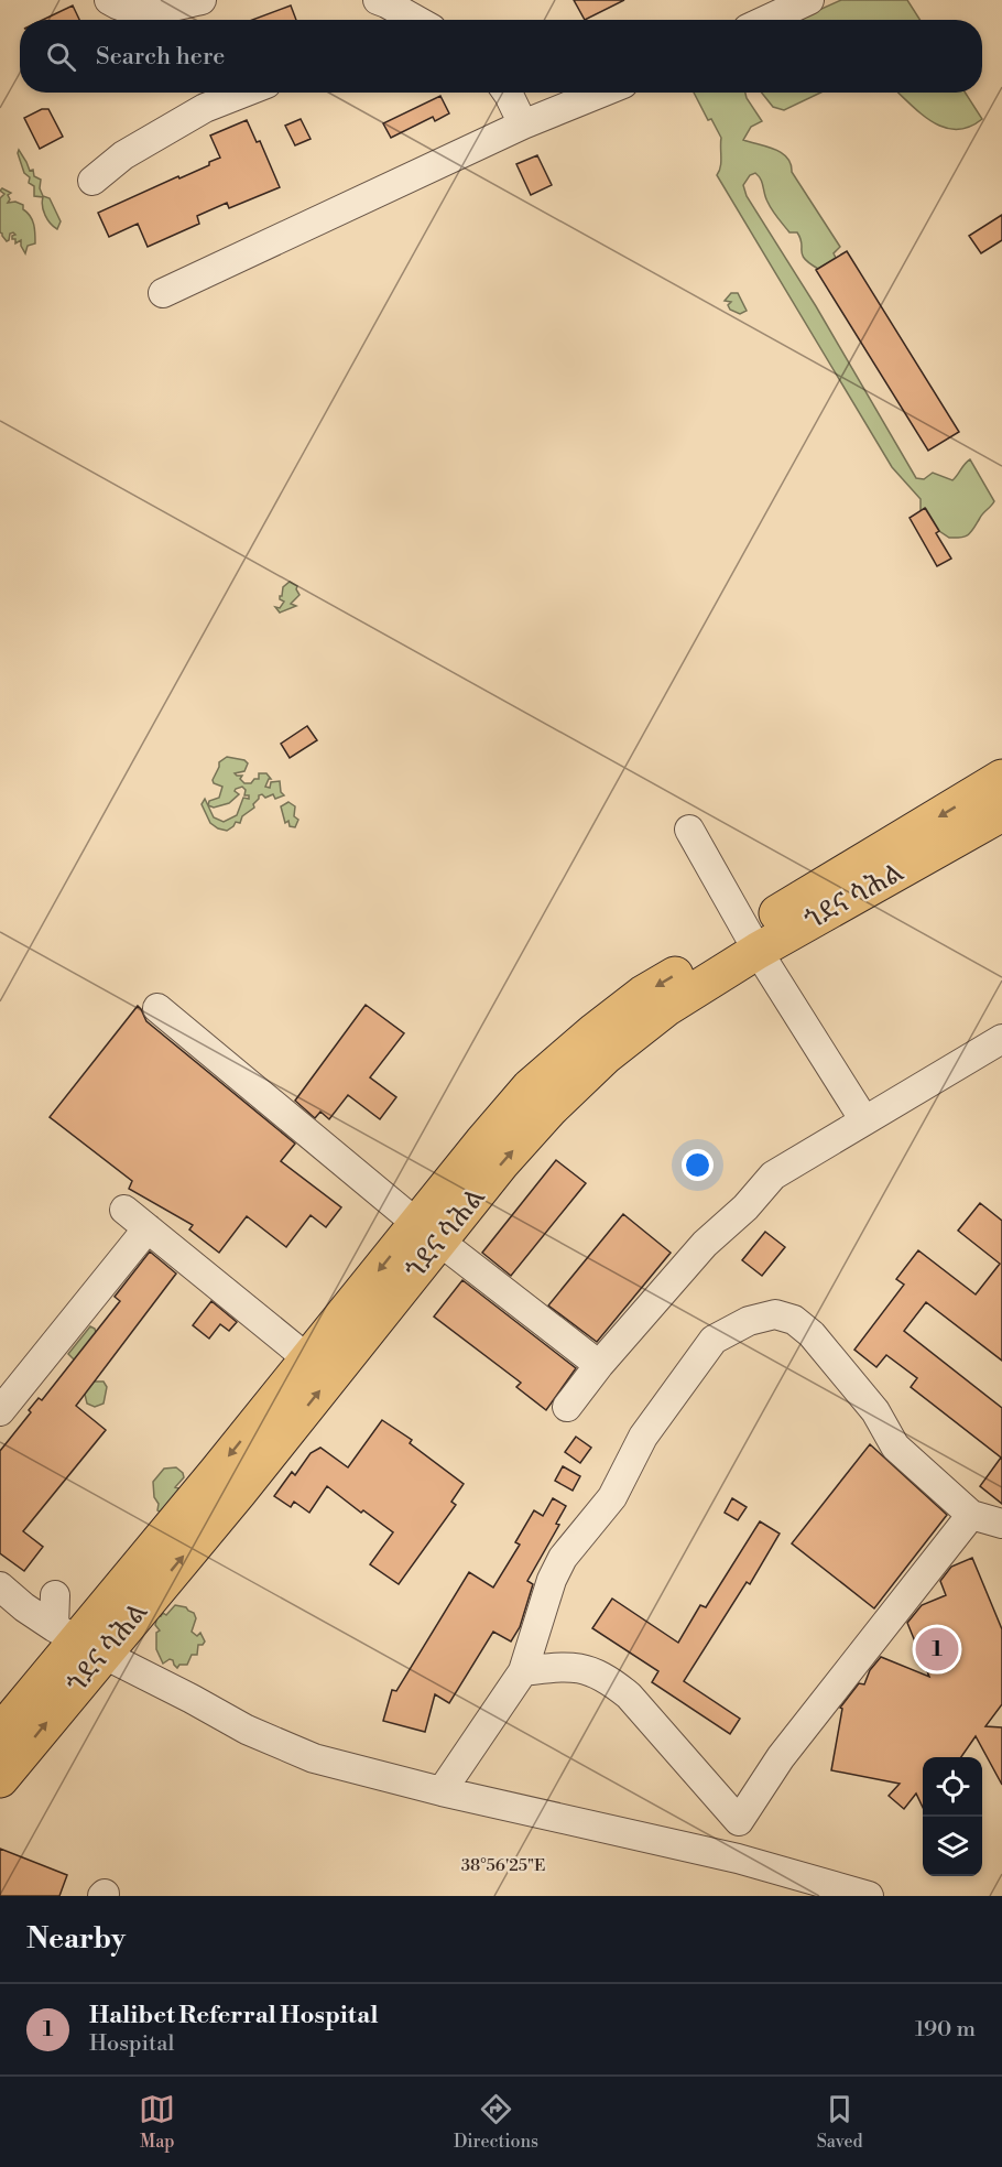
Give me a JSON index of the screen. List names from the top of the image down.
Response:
{
  "streets": {
    "highway": ["ጎደና ሳሕል"]
  },
  "page": {
    "search": "Search here",
    "pins": "1",
    "heading": "Nearby",
    "list": [
      {
        "mark": "1",
        "name": "Halibet Referral Hospital",
        "note": "Hospital",
        "value": "190 m"
      }
    ],
    "nav": ["Map", "Directions", "Saved"]
  },
  "coordinates": ["38°56'25\"E"]
}
